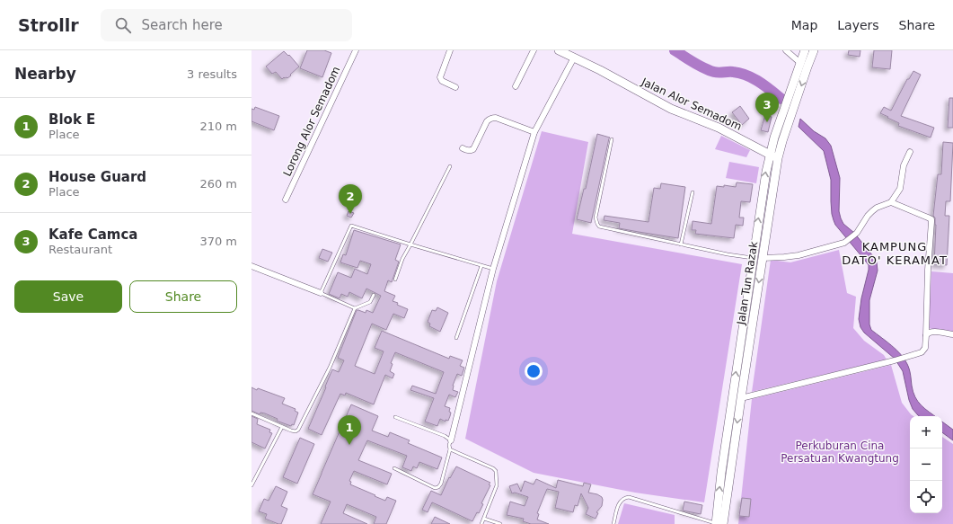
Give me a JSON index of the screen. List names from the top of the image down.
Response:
{
  "streets": {
    "main road": ["Jalan Alor Semadom", "Jalan Tun Razak"],
    "street": ["Lorong Alor Semadom"]
  },
  "crossings": [
    ["Jalan Alor Semadom", "Jalan Tun Razak"]
  ],
  "districts": ["KAMPUNG DATO' KERAMAT"],
  "parks": ["Perkuburan Cina Persatuan Kwangtung"],
  "page": {
    "header": "Strollr",
    "search": "Search here",
    "nav": ["Map", "Layers", "Share"],
    "heading": ["Nearby", "3 results"],
    "pins": ["3", "2", "1"],
    "list": [
      {
        "mark": "1",
        "name": "Blok E",
        "note": "Place",
        "value": "210 m"
      },
      {
        "mark": "2",
        "name": "House Guard",
        "note": "Place",
        "value": "260 m"
      },
      {
        "mark": "3",
        "name": "Kafe Camca",
        "note": "Restaurant",
        "value": "370 m"
      }
    ],
    "buttons": ["Save", "Share"],
    "map_buttons": ["+", "−"]
  }
}
